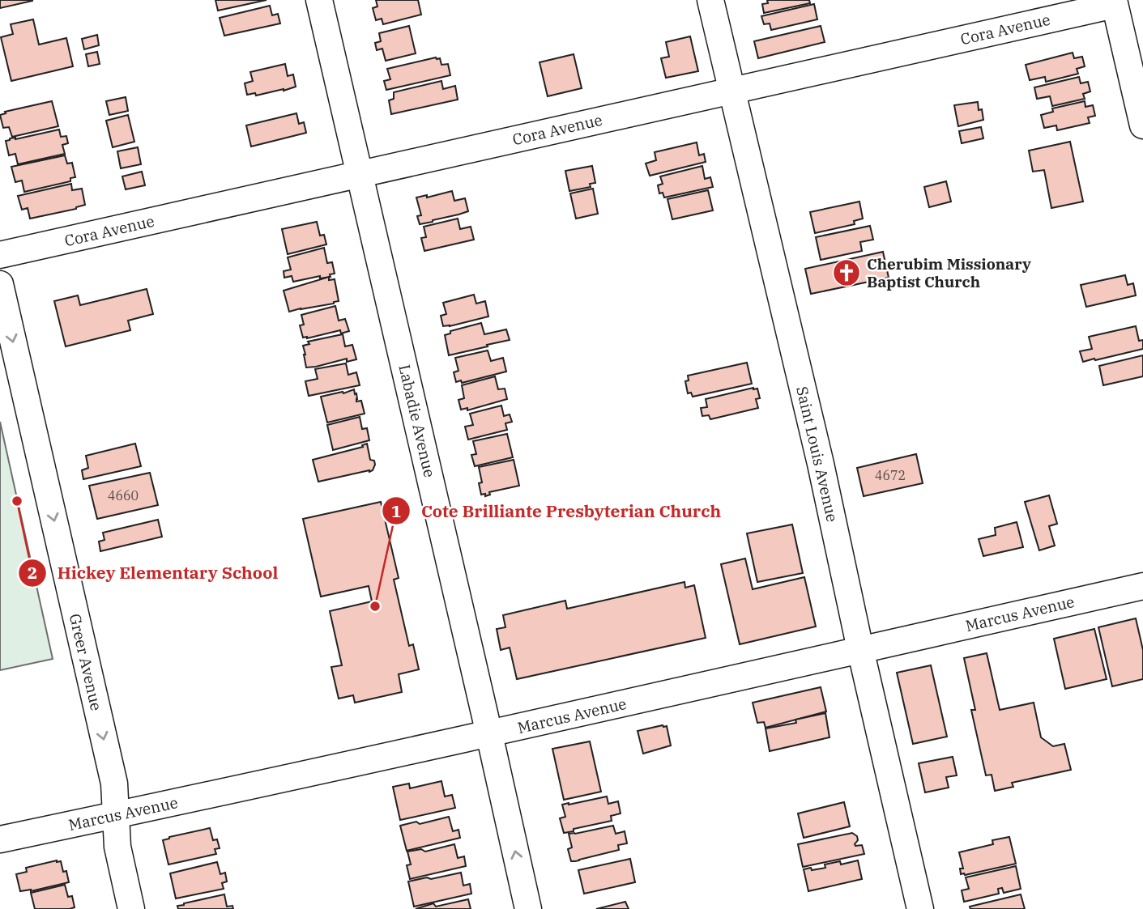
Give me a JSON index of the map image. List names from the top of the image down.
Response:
{
  "streets": {
    "street": [
      "Cora Avenue",
      "Labadie Avenue",
      "Saint Louis Avenue",
      "Marcus Avenue",
      "Greer Avenue"
    ]
  },
  "crossings": [
    ["Cora Avenue", "Labadie Avenue"],
    ["Cora Avenue", "Saint Louis Avenue"],
    ["Labadie Avenue", "Marcus Avenue"],
    ["Saint Louis Avenue", "Marcus Avenue"],
    ["Marcus Avenue", "Greer Avenue"]
  ],
  "one_way": ["Greer Avenue"],
  "places": {
    "church": ["Cherubim Missionary Baptist Church"],
    "other": ["Hickey Elementary School", "Cote Brilliante Presbyterian Church"]
  },
  "house_numbers": ["4672", "4660"]
}
